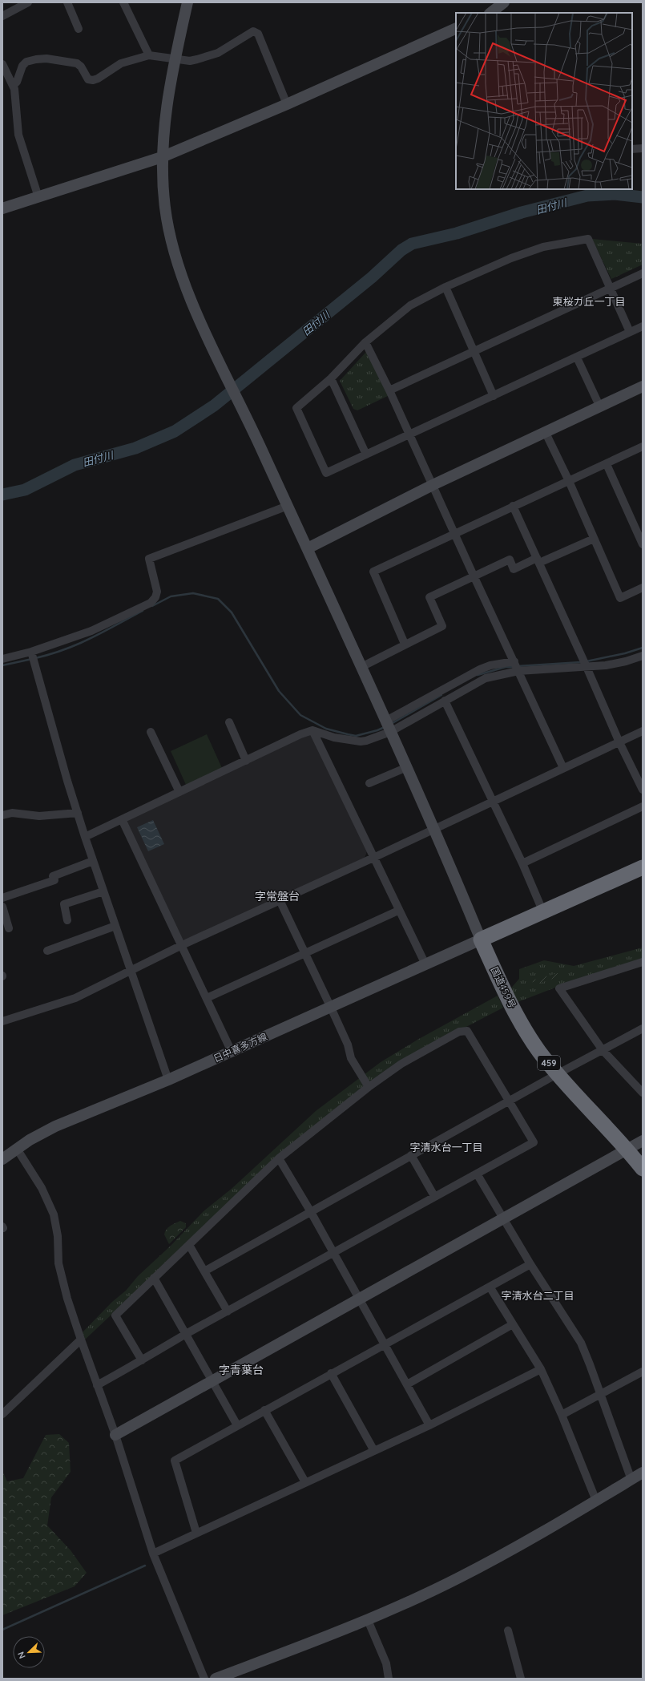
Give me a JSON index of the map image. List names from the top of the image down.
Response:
{
  "streets": {
    "highway": ["国道459号", "459"],
    "street": ["日中喜多方線"]
  },
  "crossings": [
    ["国道459号", "日中喜多方線"]
  ],
  "districts": [
    "東桜ガ丘一丁目",
    "字常盤台",
    "字清水台一丁目",
    "字清水台二丁目",
    "字青葉台"
  ],
  "water": ["田付川"],
  "north": "bottom left"
}
